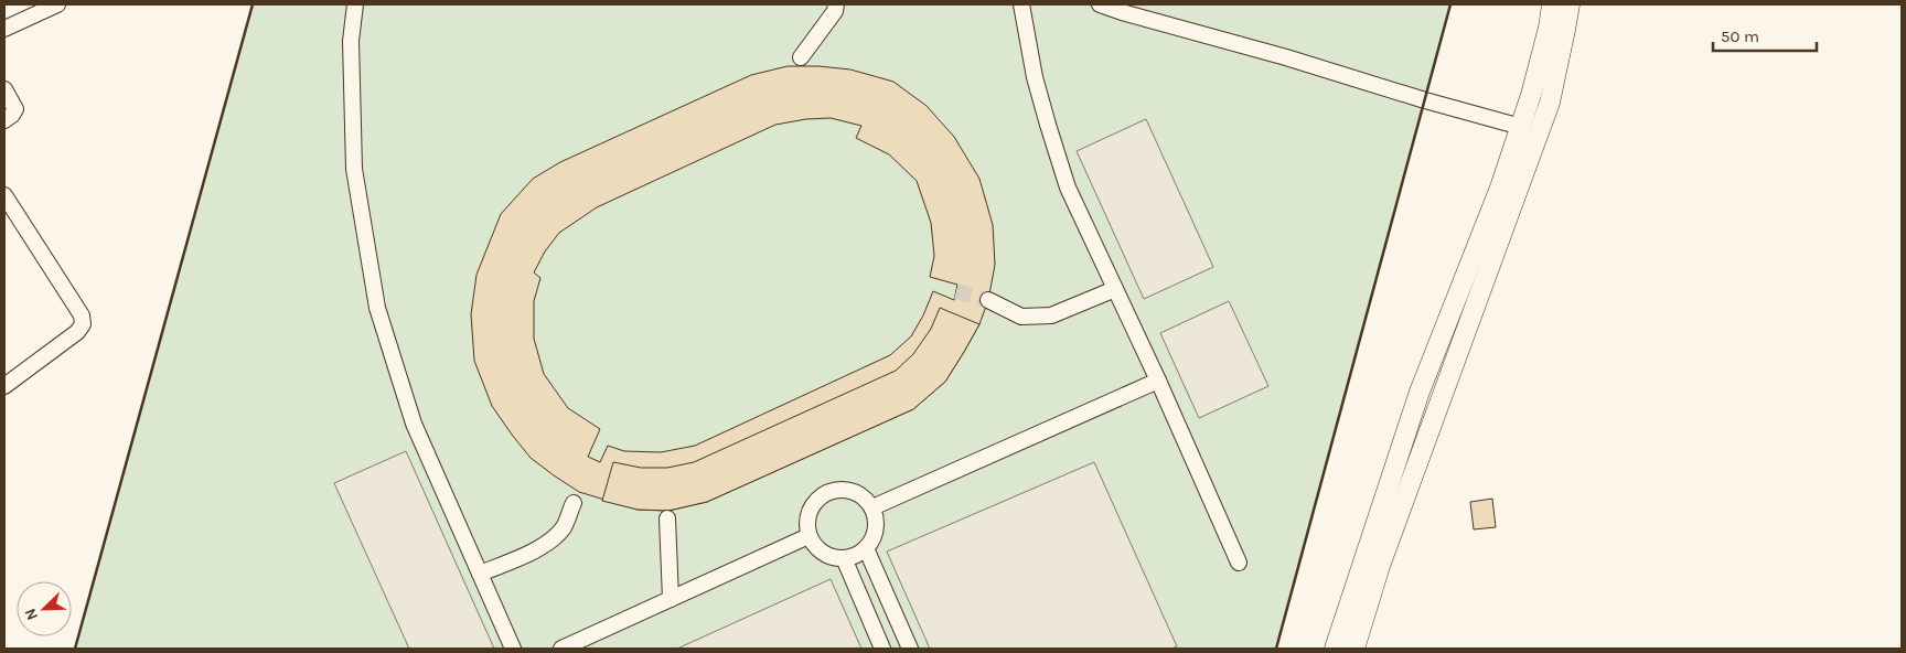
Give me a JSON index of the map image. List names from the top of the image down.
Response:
{
  "scale_bar": "50 m",
  "north": "bottom left"
}
